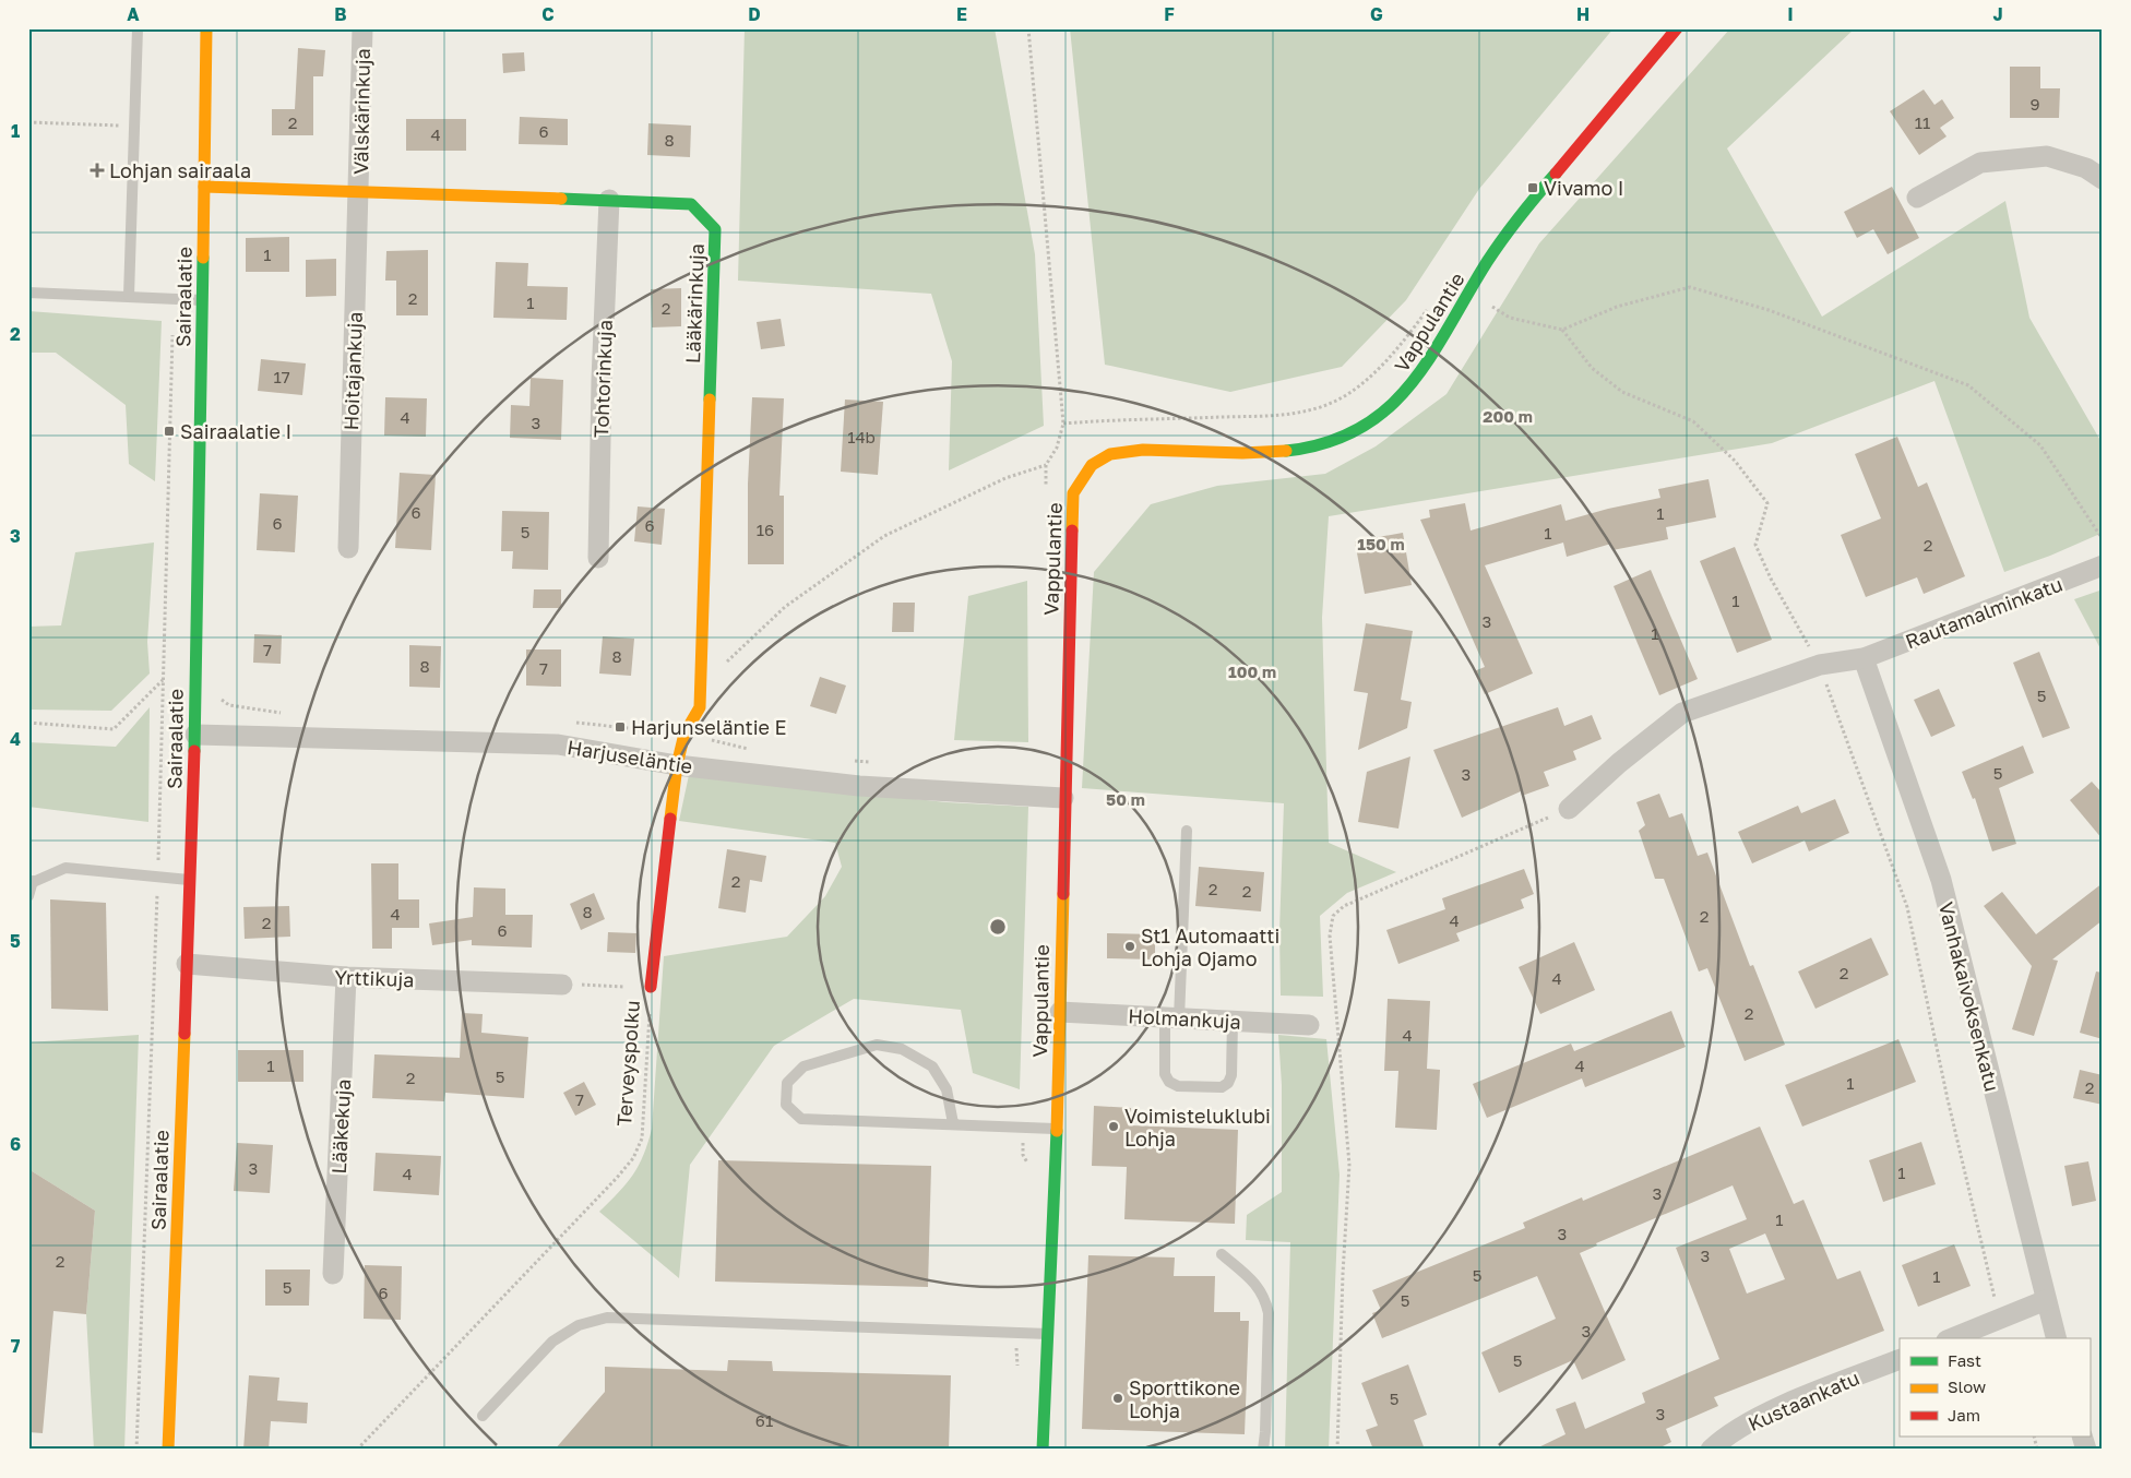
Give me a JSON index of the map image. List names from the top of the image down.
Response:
{
  "streets": {
    "street": [
      "Välskärinkuja",
      "Sairaalatie",
      "Lääkärinkuja",
      "Vappulantie",
      "Hoitajankuja",
      "Tohtorinkuja",
      "Rautamalminkatu",
      "Harjuseläntie",
      "Yrttikuja",
      "Vanhakaivoksenkatu",
      "Holmankuja",
      "Terveyspolku",
      "Lääkekuja",
      "Kustaankatu"
    ]
  },
  "crossings": [
    ["Välskärinkuja", "Lääkärinkuja"],
    ["Välskärinkuja", "Hoitajankuja"],
    ["Sairaalatie", "Lääkärinkuja"],
    ["Sairaalatie", "Harjuseläntie"],
    ["Sairaalatie", "Yrttikuja"],
    ["Lääkärinkuja", "Hoitajankuja"],
    ["Lääkärinkuja", "Tohtorinkuja"],
    ["Lääkärinkuja", "Terveyspolku"],
    ["Vappulantie", "Harjuseläntie"],
    ["Vappulantie", "Holmankuja"],
    ["Rautamalminkatu", "Vanhakaivoksenkatu"],
    ["Harjuseläntie", "Terveyspolku"],
    ["Yrttikuja", "Lääkekuja"]
  ],
  "places": {
    "health": ["Lohjan sairaala"],
    "transit": ["Vivamo I", "Sairaalatie I", "Harjunseläntie E"],
    "other": ["St1 Automaatti Lohja Ojamo", "Voimisteluklubi Lohja", "Sporttikone Lohja"]
  },
  "house_numbers": [
    "9",
    "2",
    "11",
    "6",
    "4",
    "8",
    "1",
    "2",
    "1",
    "2",
    "17",
    "4",
    "3",
    "14b",
    "6",
    "1",
    "6",
    "6",
    "16",
    "5",
    "1",
    "2",
    "1",
    "3",
    "1",
    "7",
    "8",
    "8",
    "7",
    "5",
    "5",
    "3",
    "2",
    "2",
    "2",
    "8",
    "4",
    "2",
    "4",
    "2",
    "6",
    "2",
    "4",
    "2",
    "4",
    "1",
    "4",
    "5",
    "2",
    "1",
    "2",
    "7",
    "3",
    "1",
    "4",
    "3",
    "1",
    "3",
    "3",
    "2",
    "5",
    "1",
    "5",
    "6",
    "5",
    "3",
    "5",
    "5",
    "3",
    "61"
  ],
  "legend": ["Fast", "Slow", "Jam"],
  "grid": {
    "columns": [
      "A",
      "B",
      "C",
      "D",
      "E",
      "F",
      "G",
      "H",
      "I",
      "J"
    ],
    "rows": [
      "1",
      "2",
      "3",
      "4",
      "5",
      "6",
      "7"
    ]
  },
  "rings": [
    "200 m",
    "150 m",
    "100 m",
    "50 m"
  ]
}
